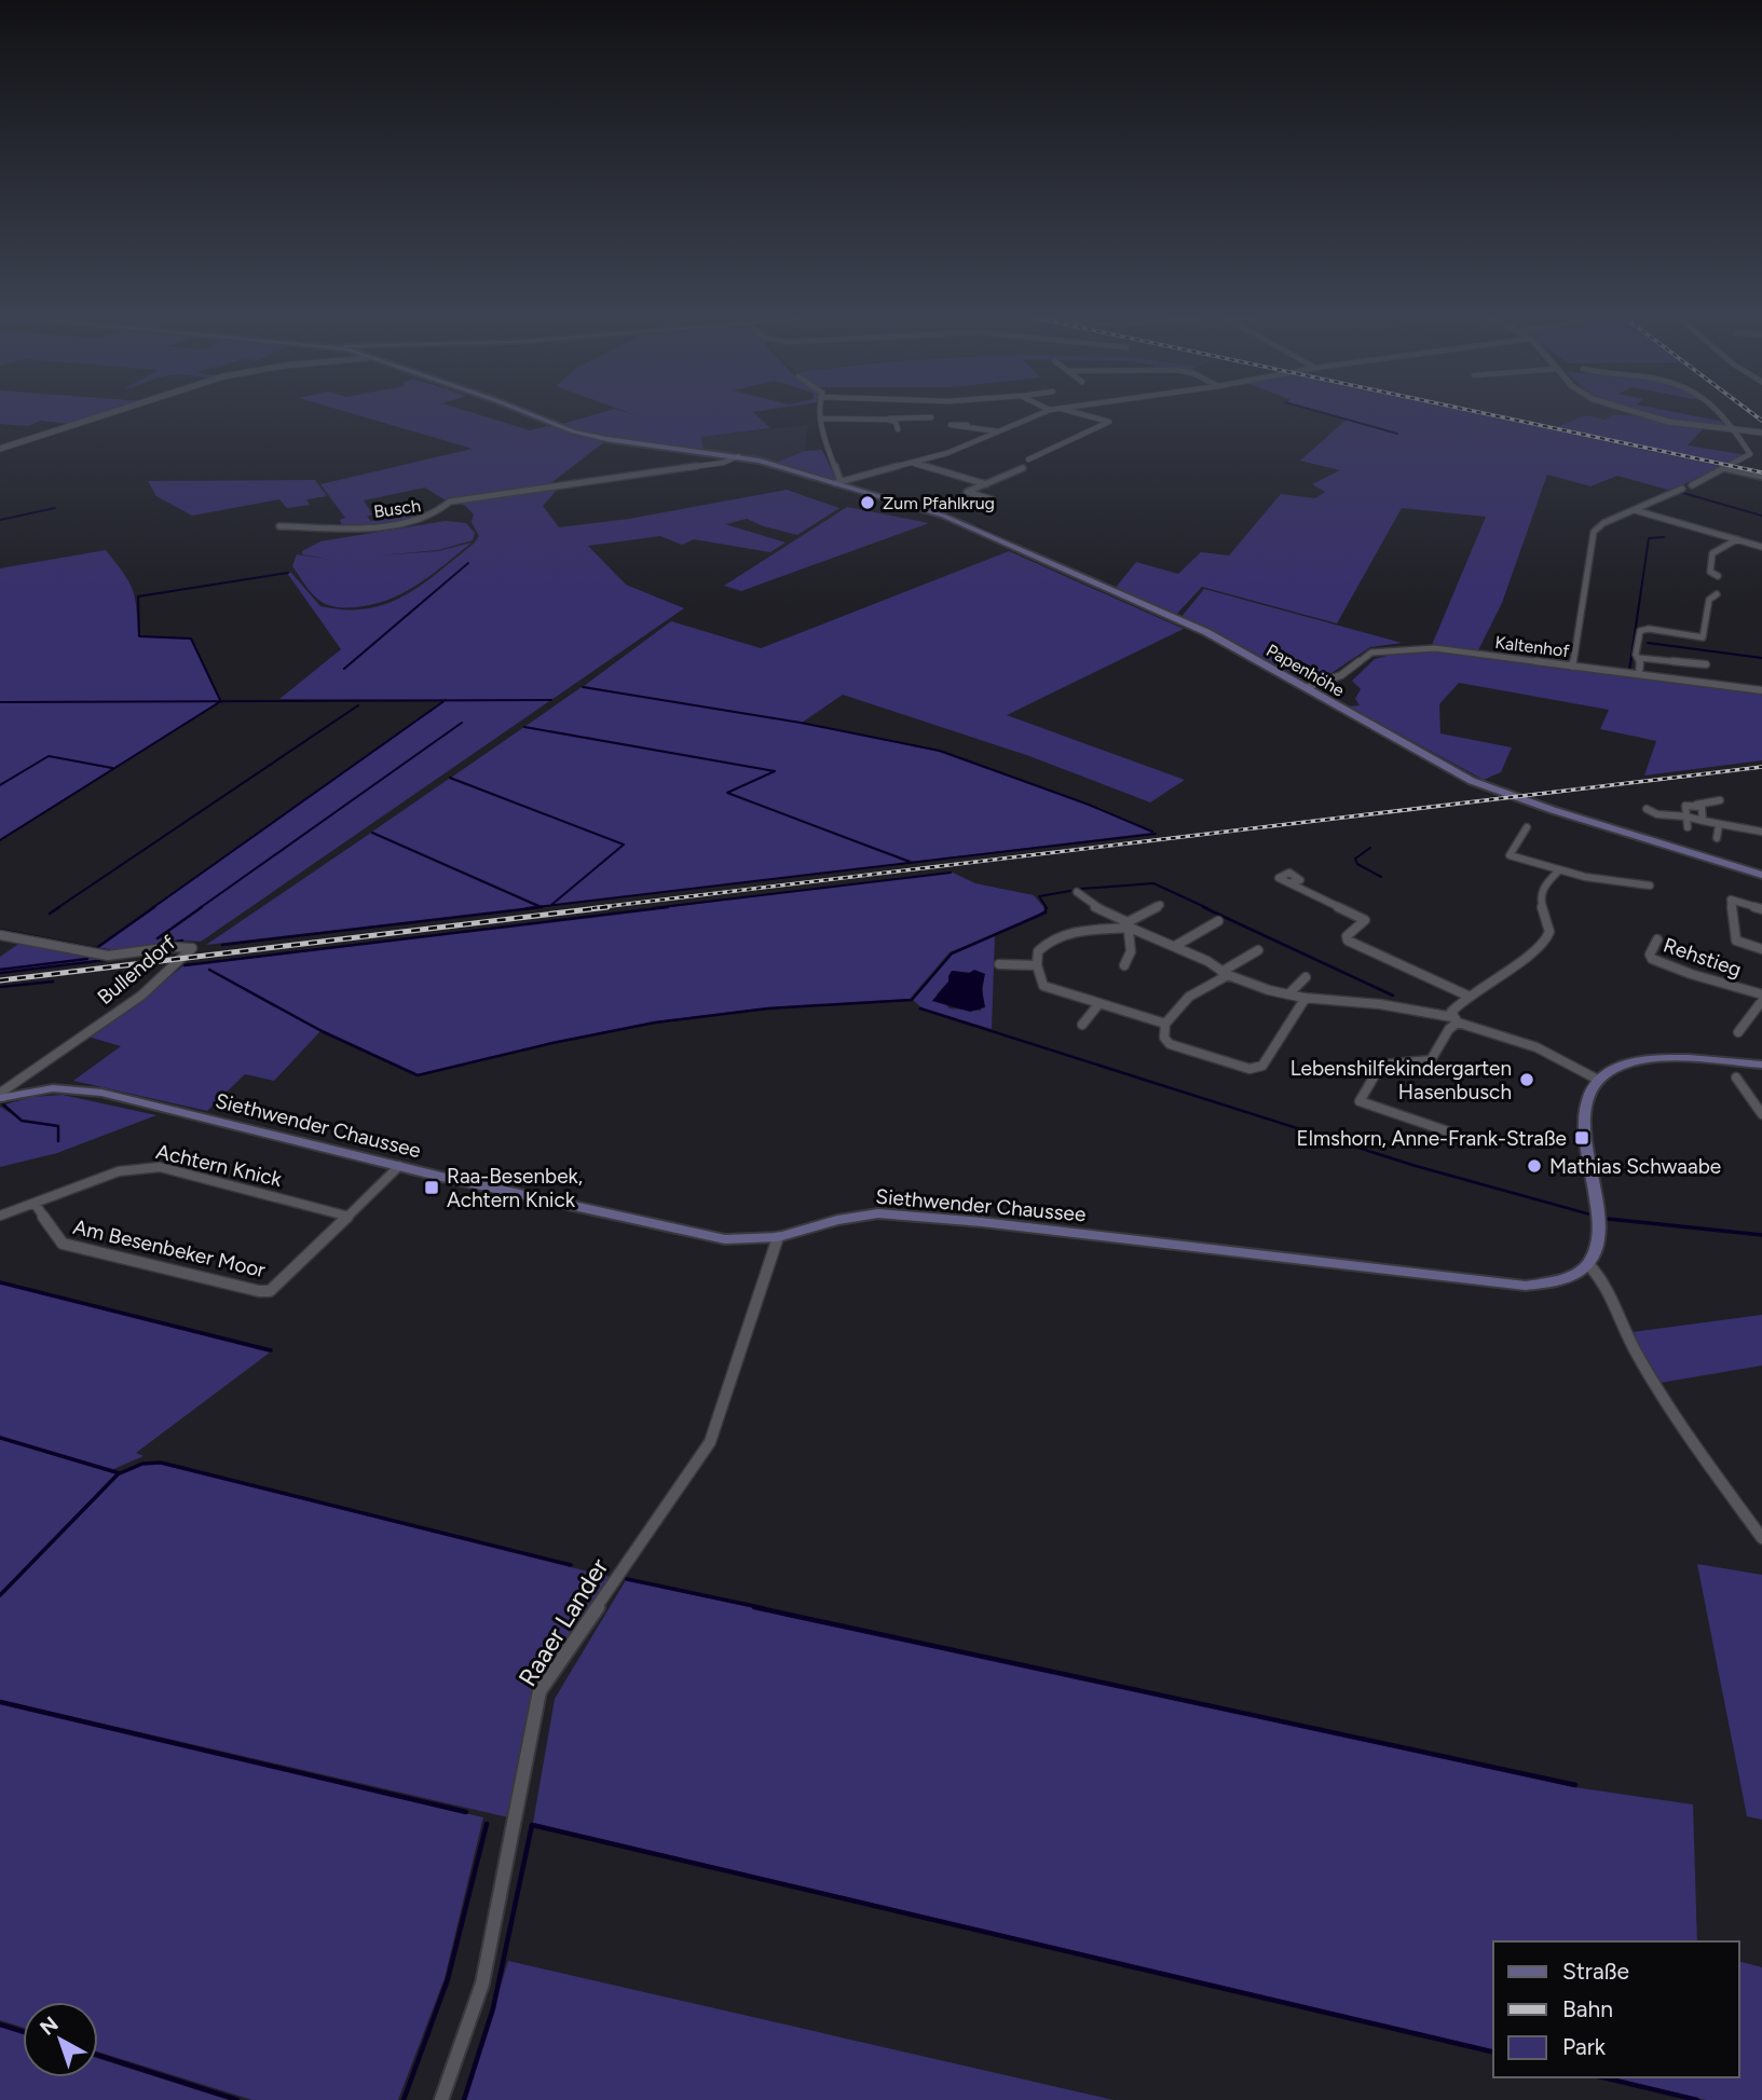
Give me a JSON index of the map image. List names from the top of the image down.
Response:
{
  "streets": {
    "main road": ["Papenhöhe", "Bullendorf", "Siethwender Chaussee"],
    "street": [
      "Busch",
      "Kaltenhof",
      "Rehstieg",
      "Achtern Knick",
      "Am Besenbeker Moor",
      "Raaer Lander"
    ]
  },
  "crossings": [
    ["Busch", "Papenhöhe"],
    ["Kaltenhof", "Papenhöhe"],
    ["Bullendorf", "Siethwender Chaussee"],
    ["Siethwender Chaussee", "Am Besenbeker Moor"],
    ["Siethwender Chaussee", "Raaer Lander"],
    ["Achtern Knick", "Am Besenbeker Moor"]
  ],
  "places": {
    "other": ["Zum Pfahlkrug", "Lebenshilfekindergarten Hasenbusch", "Mathias Schwaabe"],
    "transit": ["Elmshorn, Anne-Frank-Straße", "Raa-Besenbek, Achtern Knick"]
  },
  "legend": ["Straße", "Bahn", "Park"],
  "north": "top left"
}
